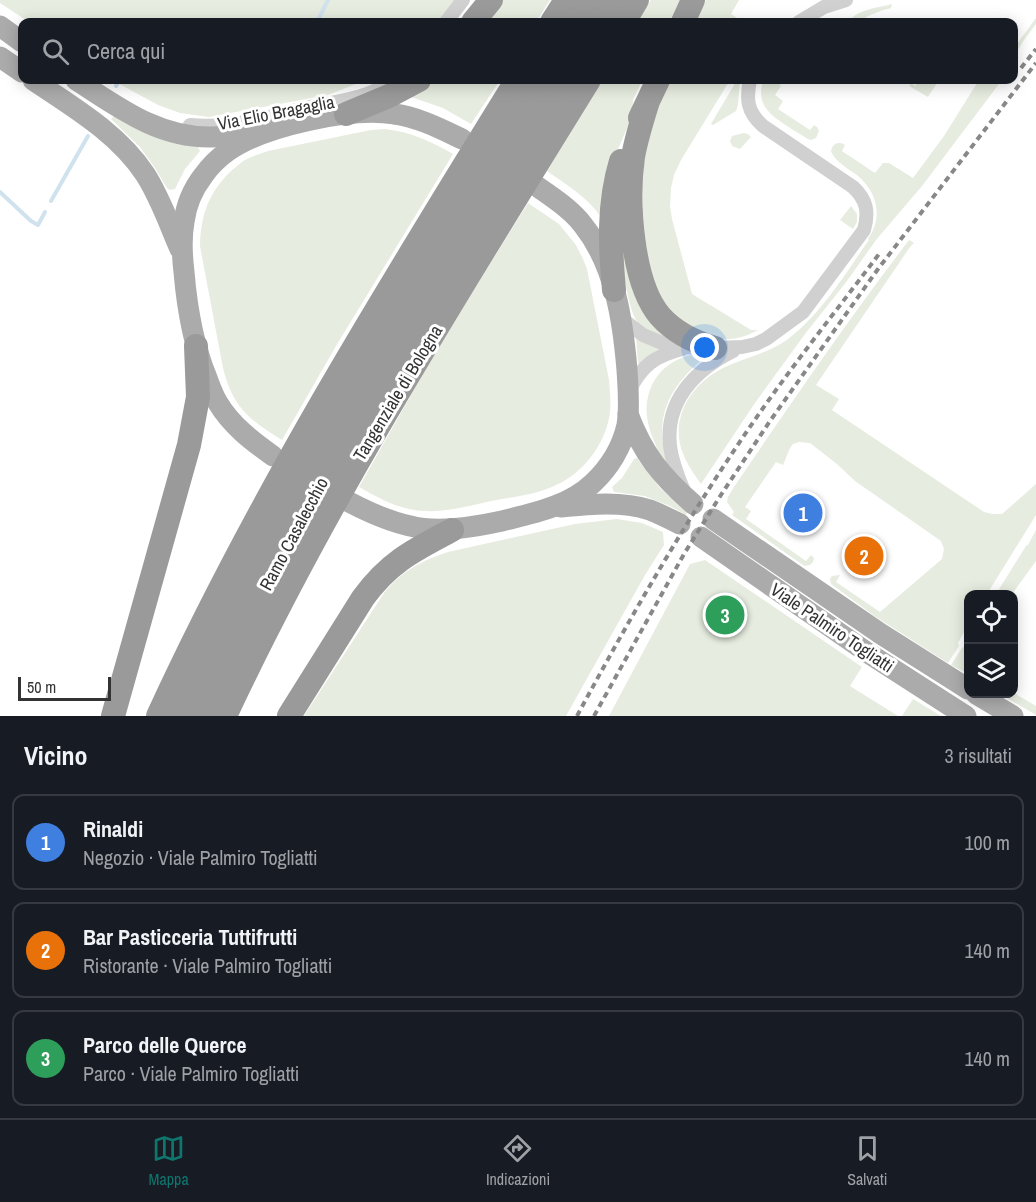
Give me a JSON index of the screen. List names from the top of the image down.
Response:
{
  "streets": {
    "highway": ["Tangenziale di Bologna", "Ramo Casalecchio"],
    "main road": ["Viale Palmiro Togliatti"],
    "street": ["Via Elio Bragaglia"]
  },
  "crossings": [
    ["Tangenziale di Bologna", "Ramo Casalecchio"]
  ],
  "scale_bar": "50 m",
  "page": {
    "search": "Cerca qui",
    "pins": ["1", "2", "3"],
    "scale": "50 m",
    "heading": ["Vicino", "3 risultati"],
    "list": [
      {
        "mark": "1",
        "name": "Rinaldi",
        "note": "Negozio · Viale Palmiro Togliatti",
        "value": "100 m"
      },
      {
        "mark": "2",
        "name": "Bar Pasticceria Tuttifrutti",
        "note": "Ristorante · Viale Palmiro Togliatti",
        "value": "140 m"
      },
      {
        "mark": "3",
        "name": "Parco delle Querce",
        "note": "Parco · Viale Palmiro Togliatti",
        "value": "140 m"
      }
    ],
    "nav": ["Mappa", "Indicazioni", "Salvati"]
  }
}
